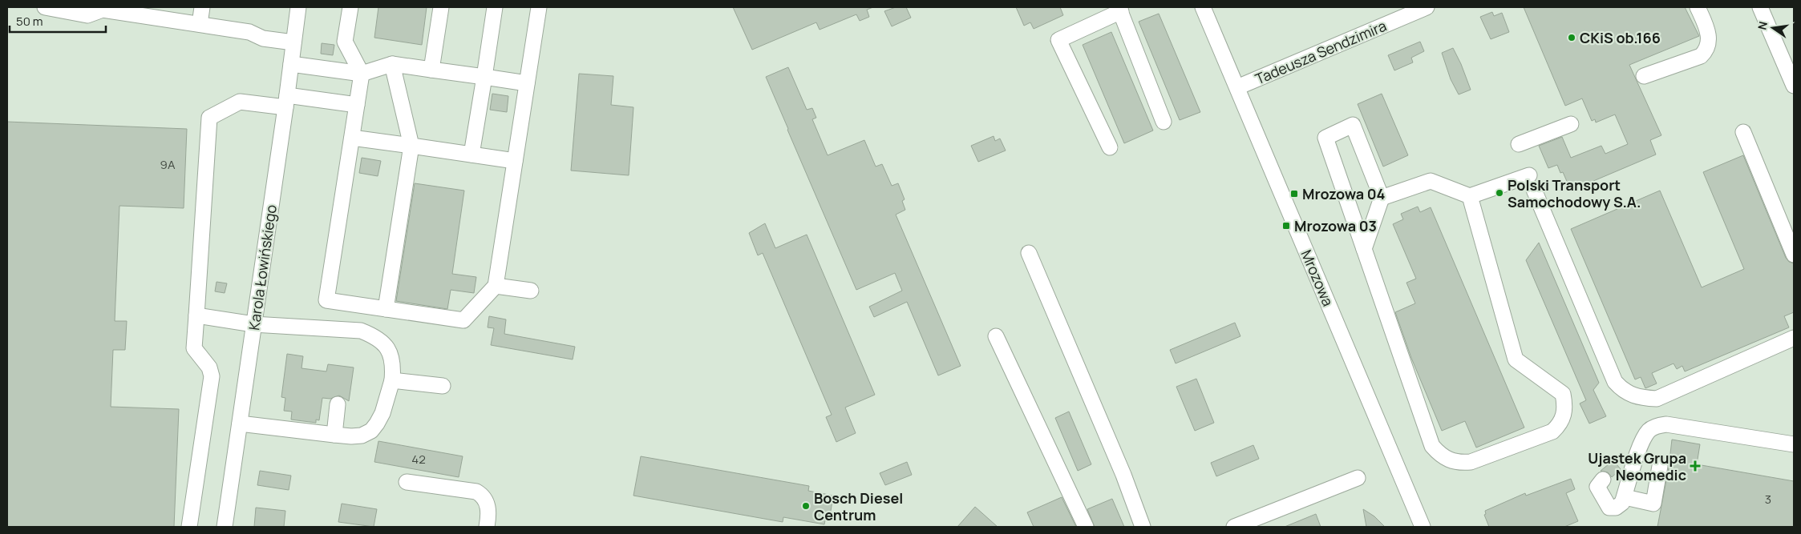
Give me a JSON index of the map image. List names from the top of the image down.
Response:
{
  "streets": {
    "street": ["Tadeusza Sendzimira", "Karola Łowińskiego", "Mrozowa"]
  },
  "crossings": [
    ["Tadeusza Sendzimira", "Mrozowa"]
  ],
  "places": {
    "other": ["CKiS ob.166", "Polski Transport Samochodowy S.A.", "Bosch Diesel Centrum"],
    "transit": ["Mrozowa 04", "Mrozowa 03"],
    "health": ["Ujastek Grupa Neomedic"]
  },
  "house_numbers": ["9A", "42", "3"],
  "scale_bar": "50 m",
  "north": "left"
}
